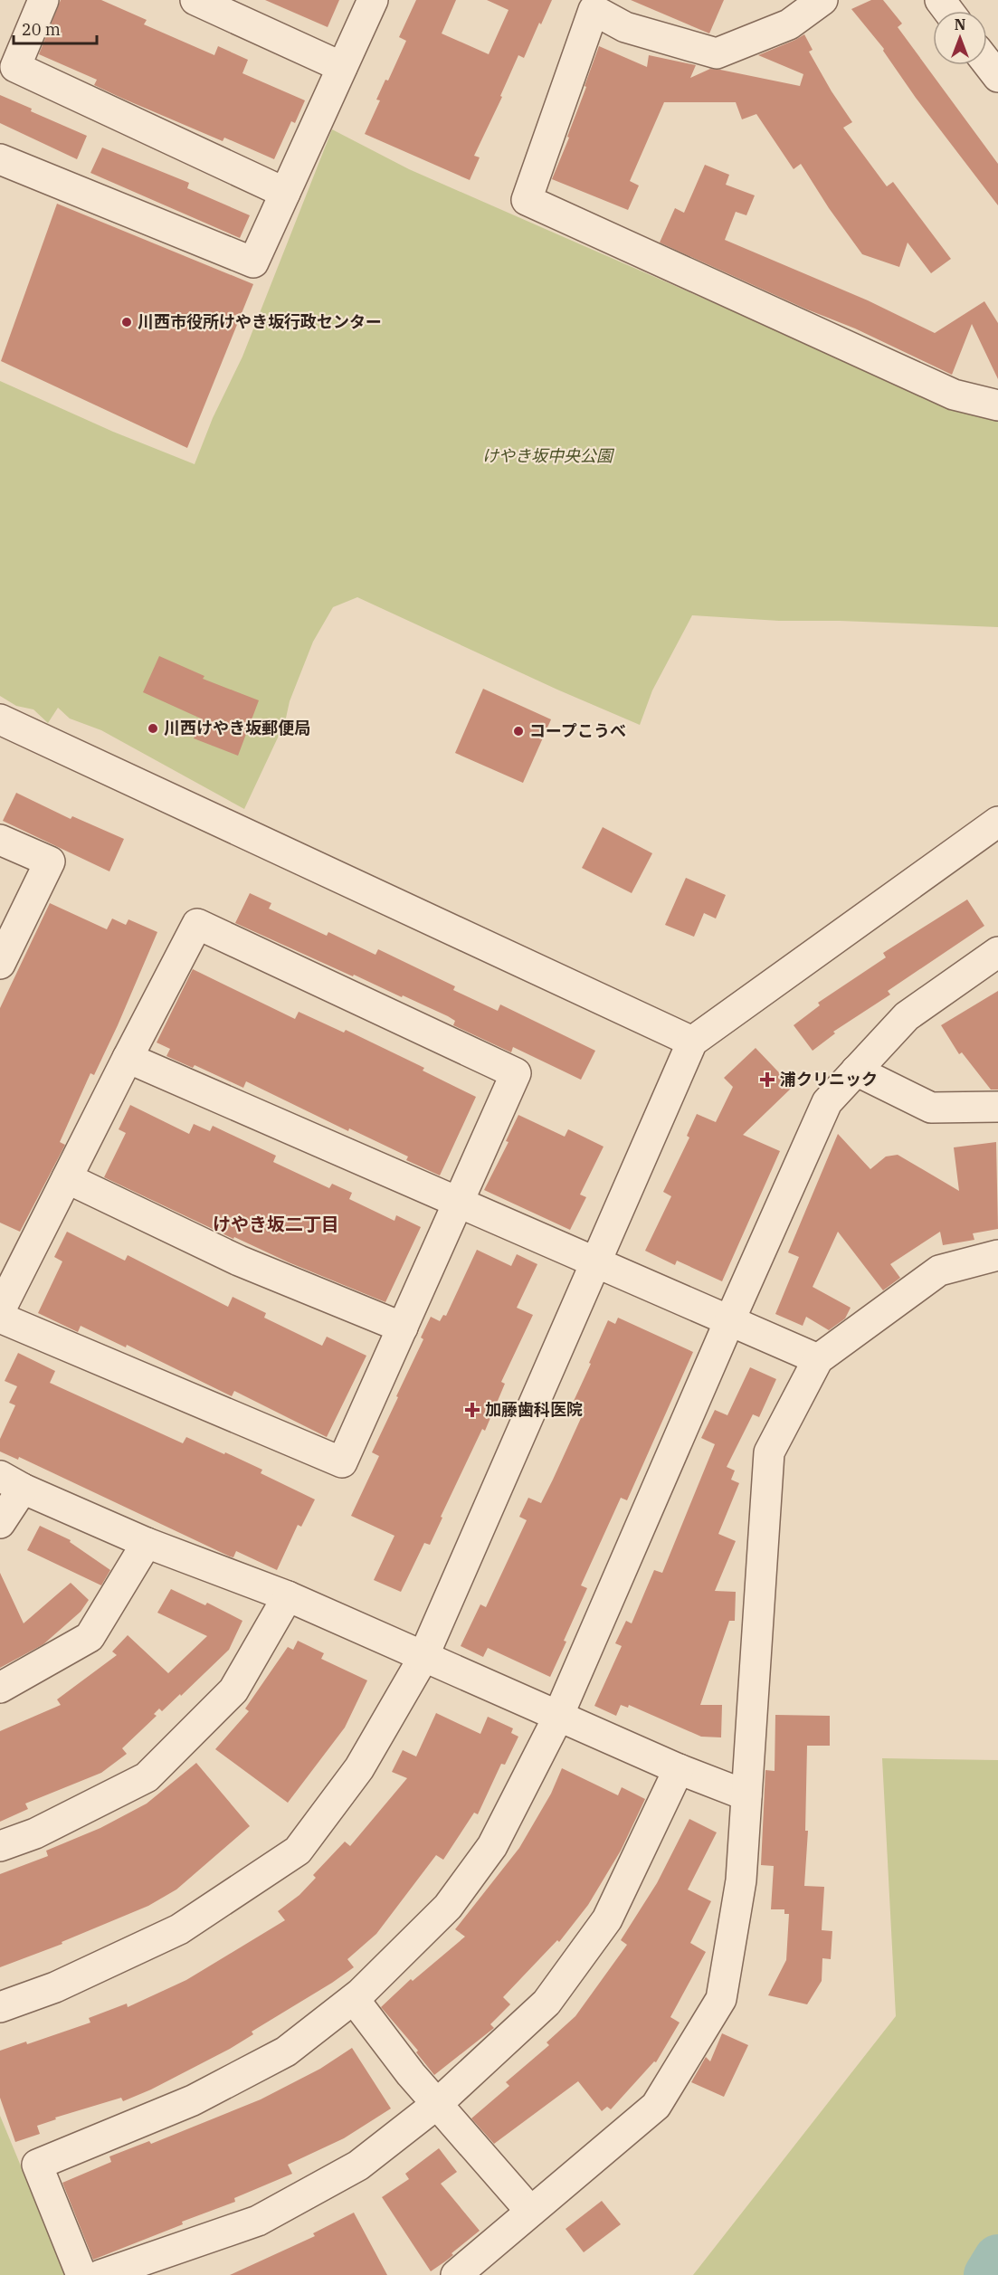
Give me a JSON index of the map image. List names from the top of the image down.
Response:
{
  "districts": ["けやき坂二丁目"],
  "parks": ["けやき坂中央公園"],
  "places": {
    "other": ["川西市役所けやき坂行政センター", "川西けやき坂郵便局", "コープこうべ"],
    "health": ["浦クリニック", "加藤歯科医院"]
  },
  "scale_bar": "20 m",
  "north": "top"
}
